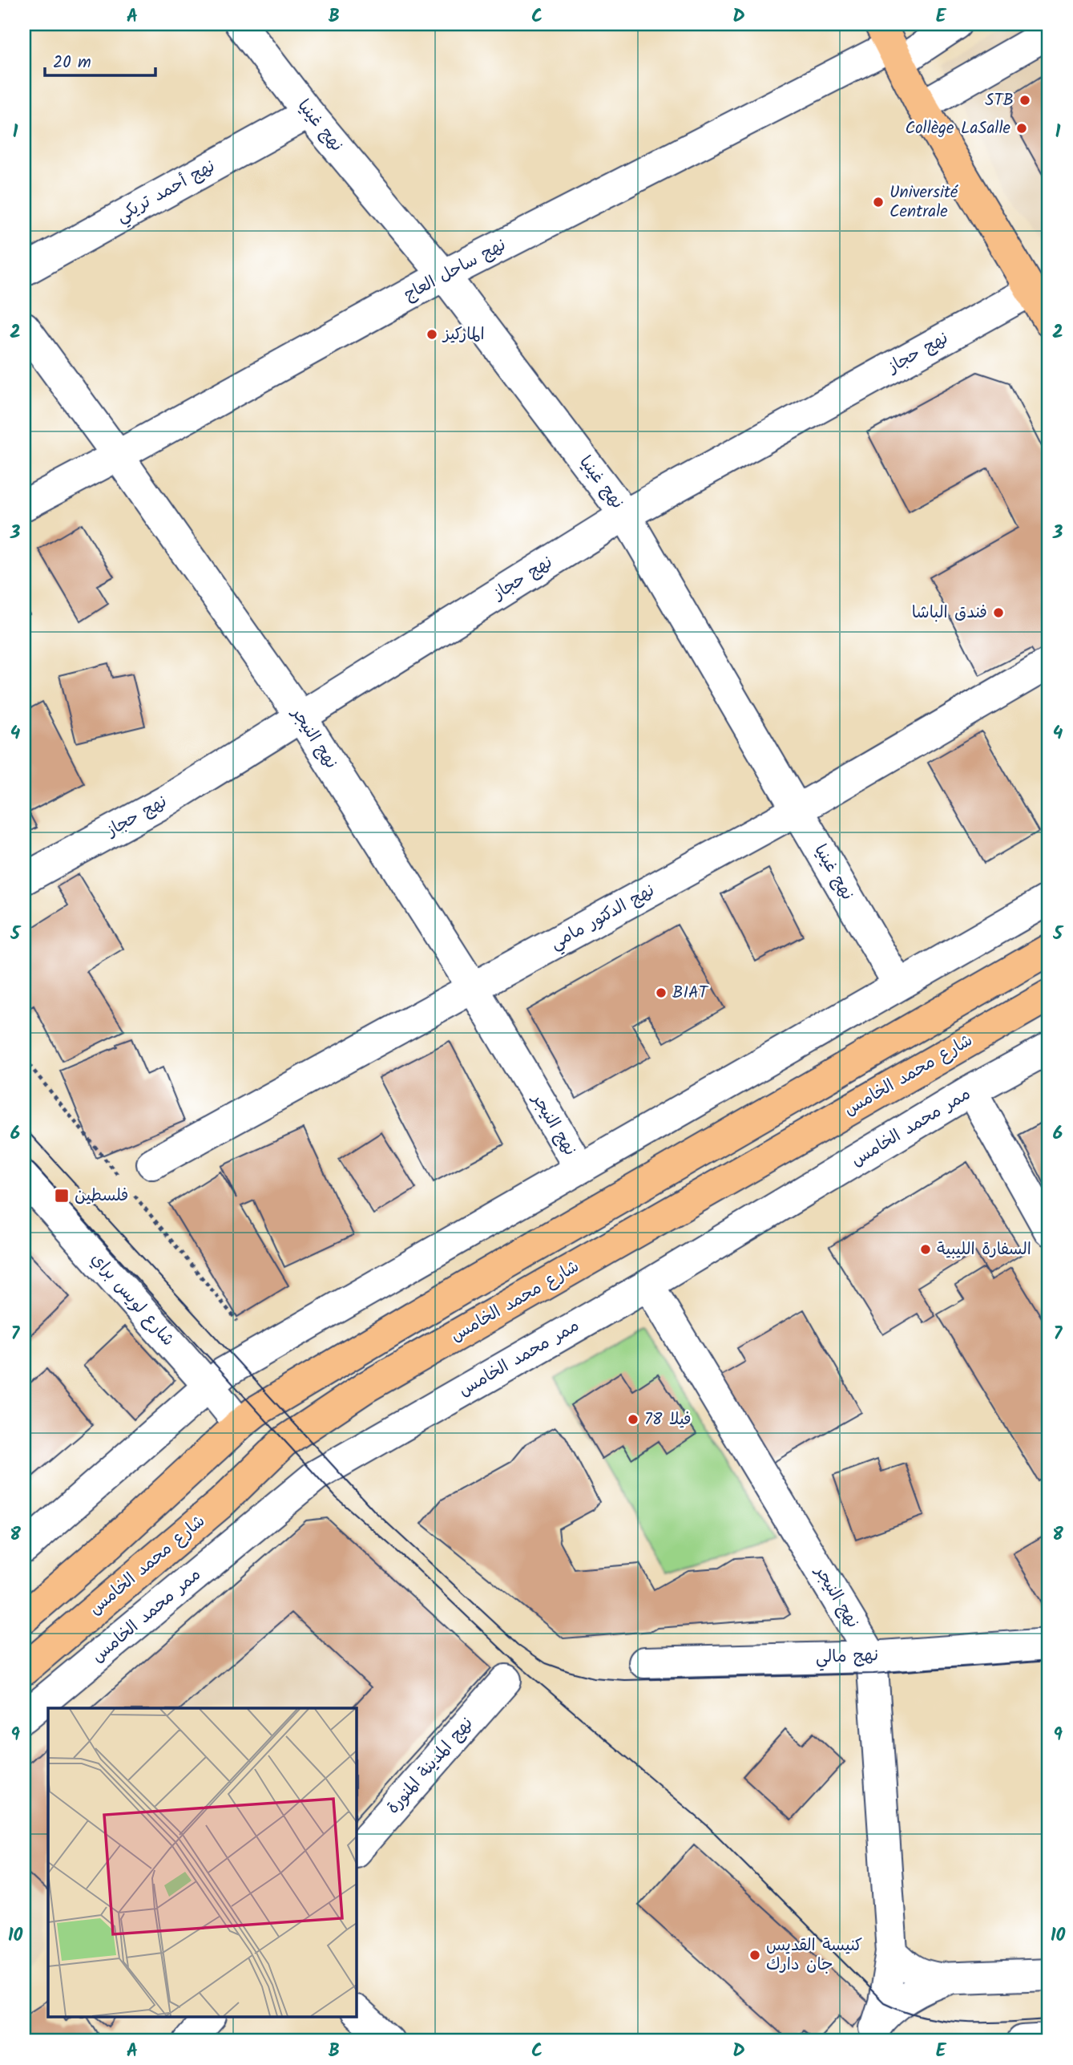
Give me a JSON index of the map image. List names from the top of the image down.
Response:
{
  "streets": {
    "main road": ["شارع محمد الخامس"],
    "street": [
      "نهج غينيا",
      "نهج أحمد تريكي",
      "نهج ساحل العاج",
      "نهج حجاز",
      "نهج النيجر",
      "نهج الدكتور مامي",
      "ممر محمد الخامس",
      "شارع لويس براي",
      "نهج مالي",
      "نهج المدينة المنورة"
    ]
  },
  "crossings": [
    ["نهج غينيا", "نهج أحمد تريكي"],
    ["نهج غينيا", "نهج ساحل العاج"],
    ["نهج غينيا", "نهج حجاز"],
    ["نهج غينيا", "نهج الدكتور مامي"],
    ["نهج ساحل العاج", "نهج النيجر"],
    ["نهج حجاز", "نهج النيجر"],
    ["نهج النيجر", "نهج الدكتور مامي"],
    ["نهج النيجر", "ممر محمد الخامس"],
    ["نهج النيجر", "نهج مالي"]
  ],
  "places": {
    "other": [
      "STB",
      "Collège LaSalle",
      "Université Centrale",
      "الماركيز",
      "فندق الباشا",
      "BIAT",
      "السفارة الليبية",
      "فيلا 78",
      "كنيسة القديس جان دارك"
    ],
    "transit": ["فلسطين"]
  },
  "scale_bar": "20 m",
  "grid": {
    "columns": [
      "A",
      "B",
      "C",
      "D",
      "E"
    ],
    "rows": [
      "1",
      "2",
      "3",
      "4",
      "5",
      "6",
      "7",
      "8",
      "9",
      "10"
    ]
  }
}
